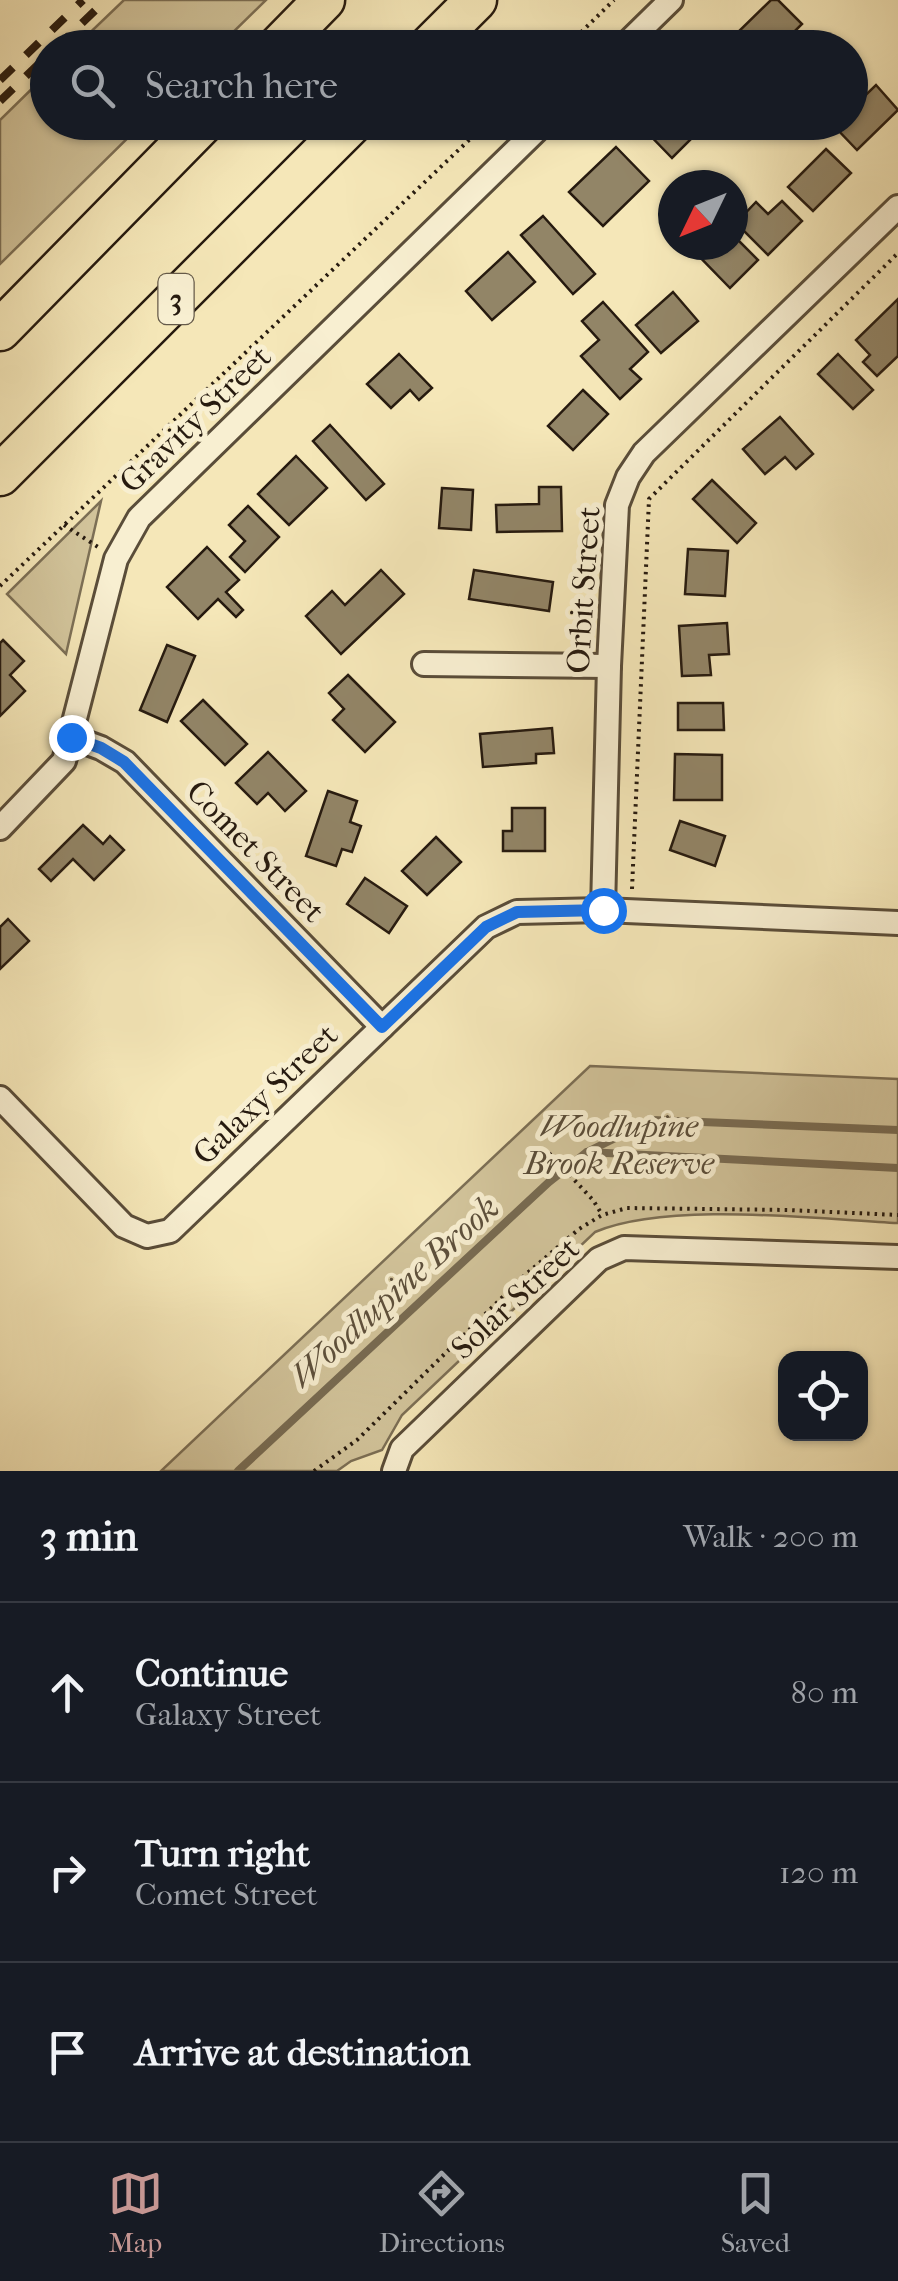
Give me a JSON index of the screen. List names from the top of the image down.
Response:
{
  "streets": {
    "highway": ["3"],
    "street": [
      "Gravity Street",
      "Orbit Street",
      "Comet Street",
      "Galaxy Street",
      "Solar Street"
    ]
  },
  "crossings": [
    ["Gravity Street", "Comet Street"],
    ["Orbit Street", "Galaxy Street"],
    ["Comet Street", "Galaxy Street"]
  ],
  "water": ["Woodlupine Brook"],
  "parks": ["Woodlupine Brook Reserve"],
  "north": "bottom left",
  "page": {
    "search": "Search here",
    "heading": ["3 min", "Walk · 200 m"],
    "list": [
      ["Continue", "Galaxy Street", "80 m"],
      ["Turn right", "Comet Street", "120 m"],
      "Arrive at destination"
    ],
    "nav": ["Map", "Directions", "Saved"]
  }
}
